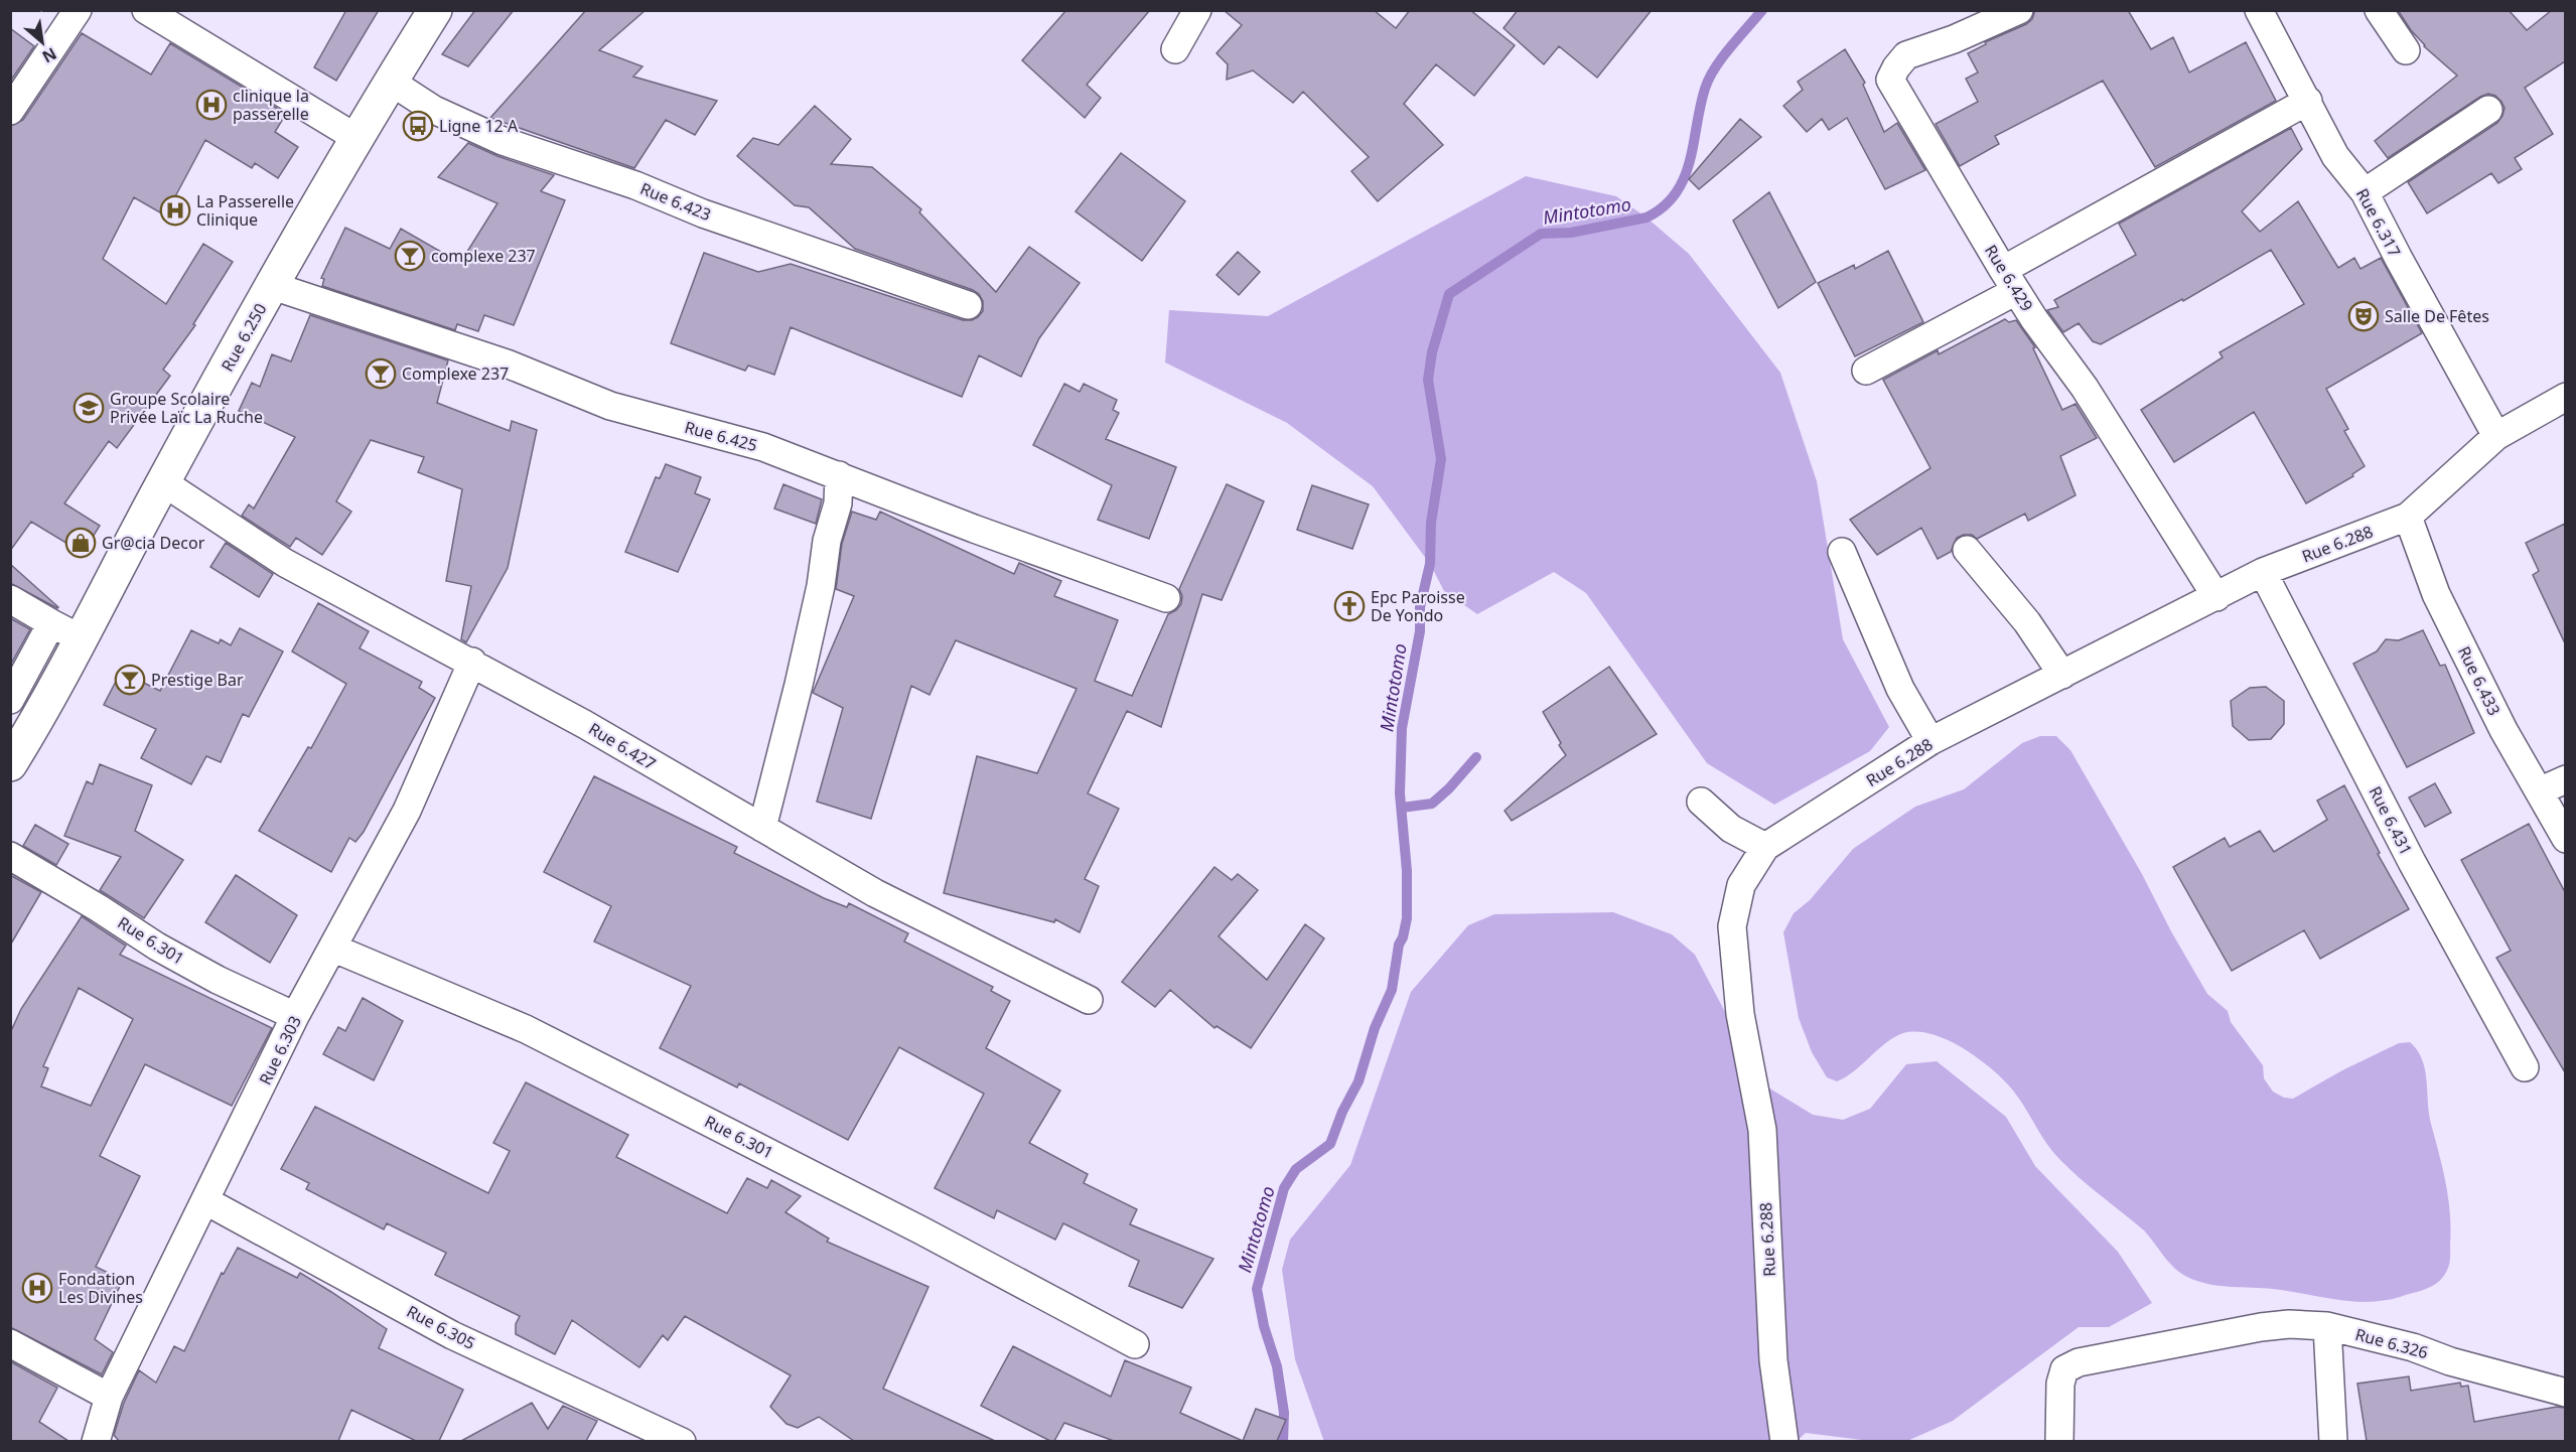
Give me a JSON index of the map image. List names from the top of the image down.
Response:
{
  "streets": {
    "main road": ["Rue 6.250"],
    "street": [
      "Rue 6.423",
      "Rue 6.317",
      "Rue 6.429",
      "Rue 6.425",
      "Rue 6.288",
      "Rue 6.433",
      "Rue 6.427",
      "Rue 6.431",
      "Rue 6.301",
      "Rue 6.303",
      "Rue 6.305",
      "Rue 6.326"
    ]
  },
  "crossings": [
    ["Rue 6.423", "Rue 6.250"],
    ["Rue 6.317", "Rue 6.288"],
    ["Rue 6.429", "Rue 6.288"],
    ["Rue 6.250", "Rue 6.425"],
    ["Rue 6.250", "Rue 6.427"],
    ["Rue 6.288", "Rue 6.433"],
    ["Rue 6.288", "Rue 6.431"],
    ["Rue 6.427", "Rue 6.303"],
    ["Rue 6.301", "Rue 6.303"],
    ["Rue 6.303", "Rue 6.305"]
  ],
  "water": ["Mintotomo"],
  "places": {
    "hospital": ["clinique la passerelle", "La Passerelle Clinique", "Fondation Les Divines"],
    "bus stop": ["Ligne 12 A"],
    "bar": ["complexe 237", "Complexe 237", "Prestige Bar"],
    "theatre": ["Salle De Fêtes"],
    "school or university": ["Groupe Scolaire Privée Laïc La Ruche"],
    "shop": ["Gr@cia Decor"],
    "church": ["Epc Paroisse De Yondo"]
  },
  "north": "bottom right"
}
